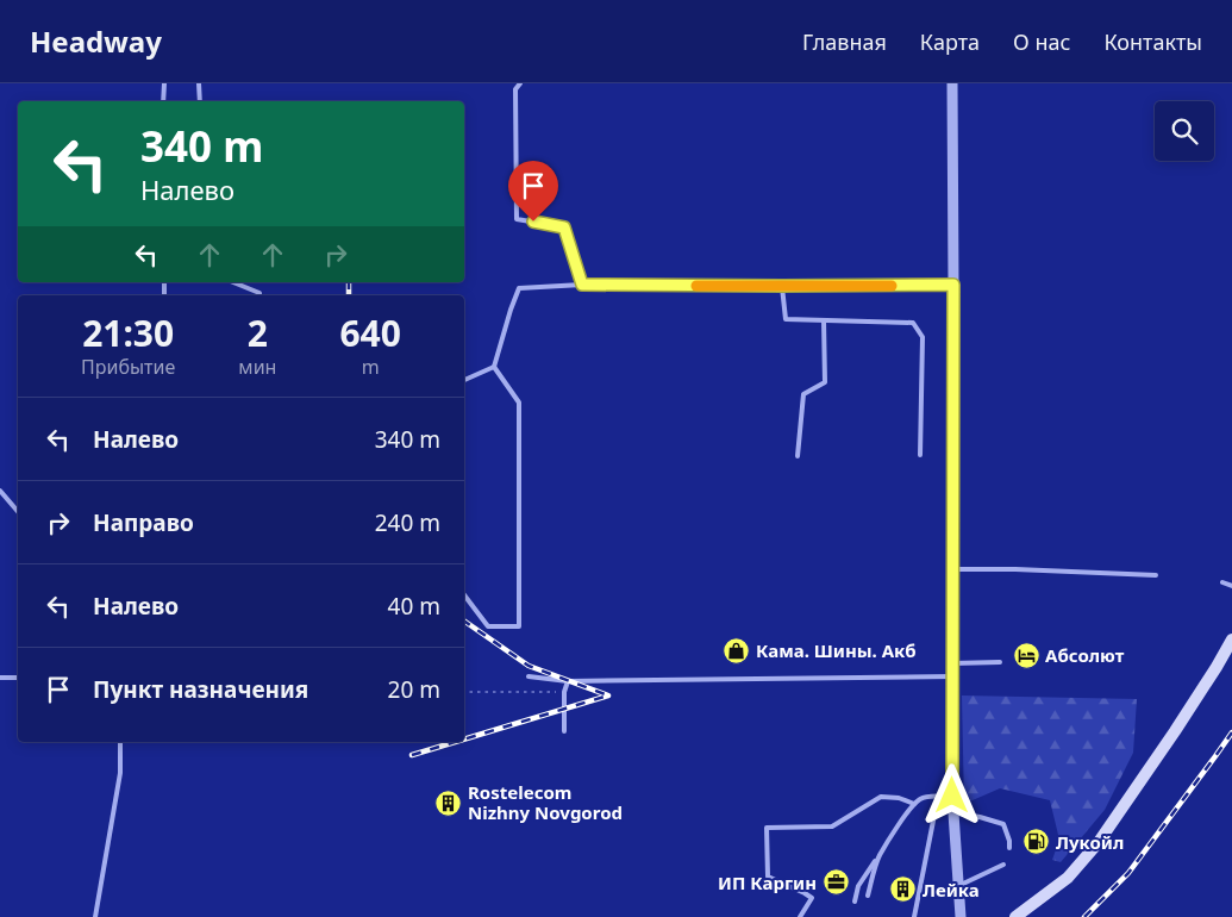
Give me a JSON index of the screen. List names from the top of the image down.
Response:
{
  "places": {
    "shop": ["Кама. Шины. Акб"],
    "hotel": ["Абсолют"],
    "building": ["Rostelecom Nizhny Novgorod", "Лейка"],
    "fuel station": ["Лукойл"],
    "office": ["ИП Каргин"]
  },
  "page": {
    "header": "Headway",
    "nav": [
      "Главная",
      "Карта",
      "О нас",
      "Контакты"
    ],
    "turn": ["340 m", "Налево"],
    "eta": [
      "21:30",
      "Прибытие",
      "2",
      "мин",
      "640",
      "m"
    ],
    "list": [
      {
        "name": "Налево",
        "value": "340 m"
      },
      {
        "name": "Направо",
        "value": "240 m"
      },
      {
        "name": "Налево",
        "value": "40 m"
      },
      {
        "name": "Пункт назначения",
        "value": "20 m"
      }
    ]
  }
}
